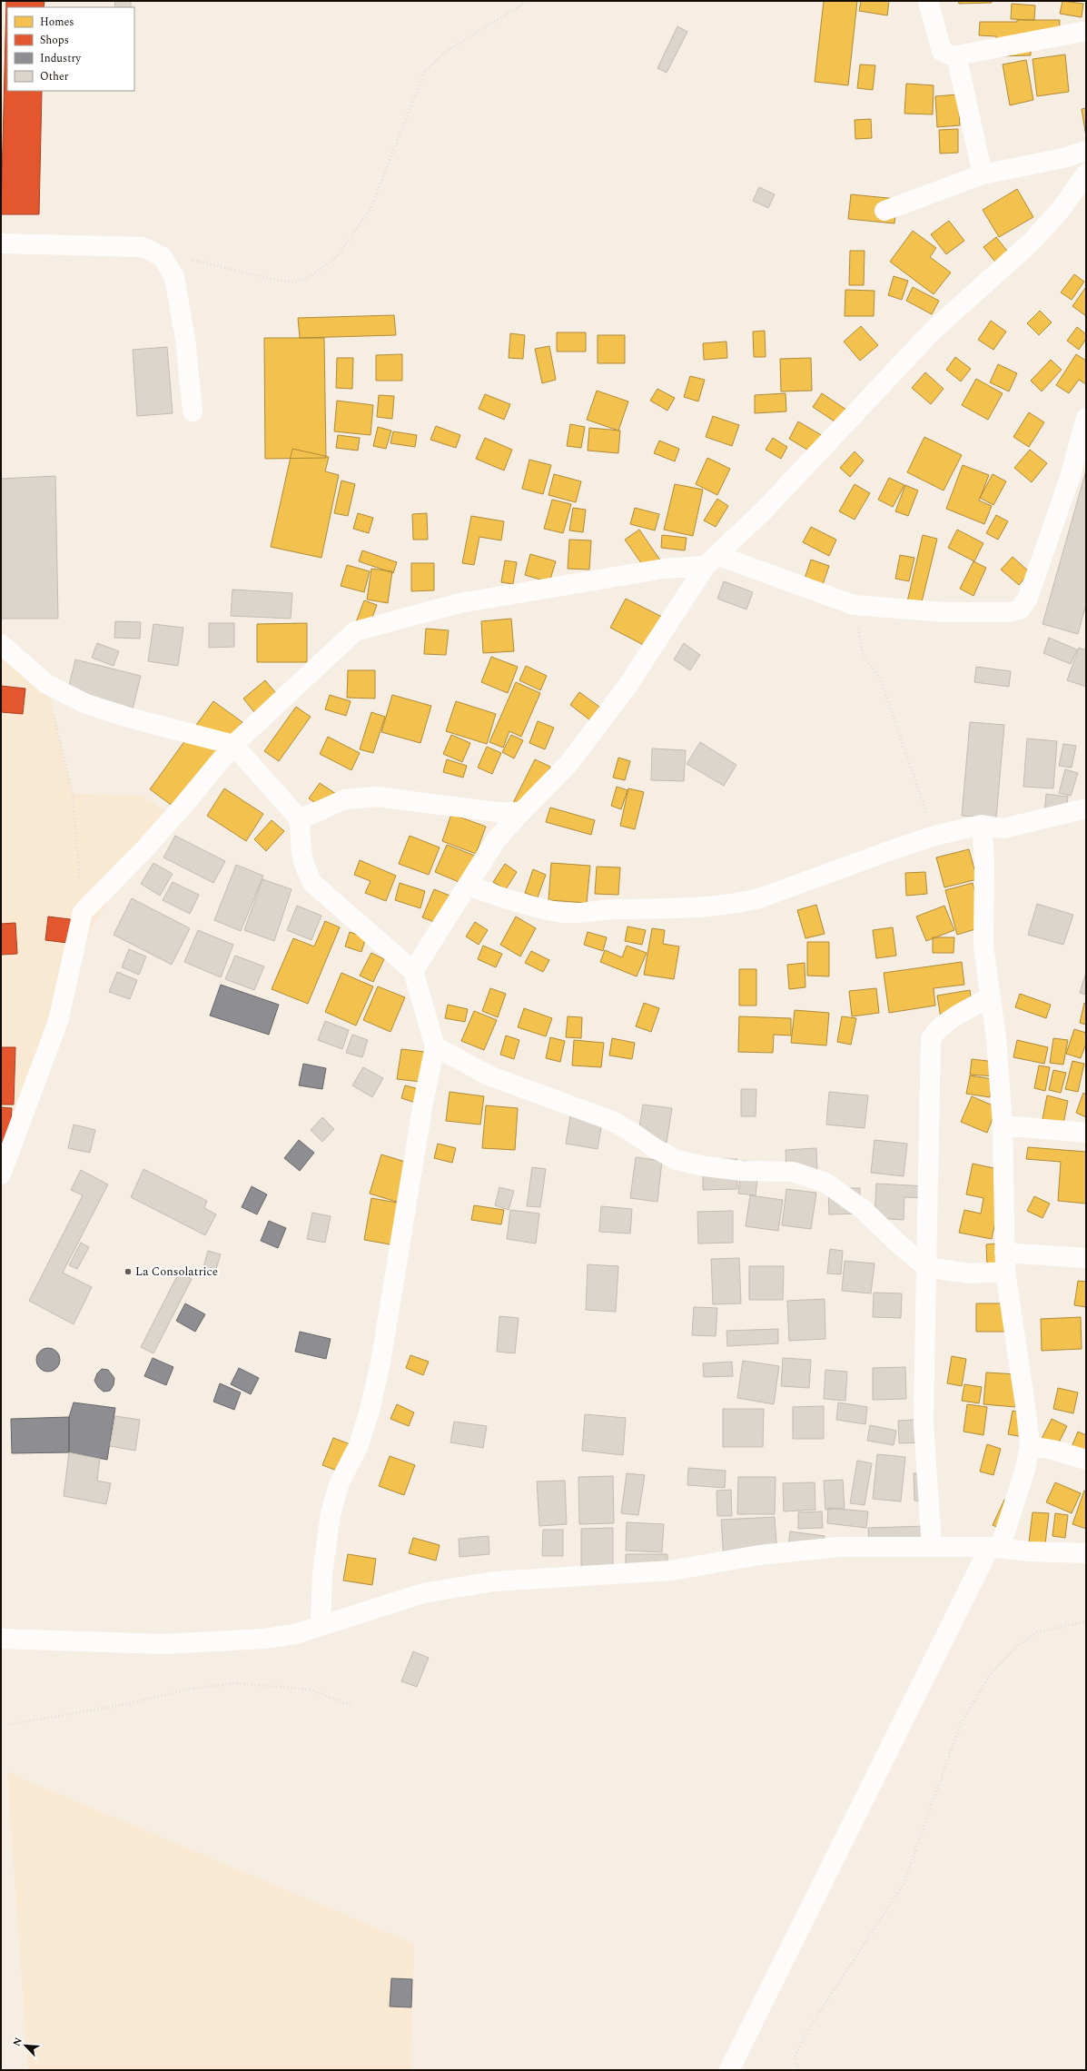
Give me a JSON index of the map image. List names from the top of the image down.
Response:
{
  "places": ["La Consolatrice"],
  "legend": [
    "Homes",
    "Shops",
    "Industry",
    "Other"
  ],
  "north": "top left"
}
